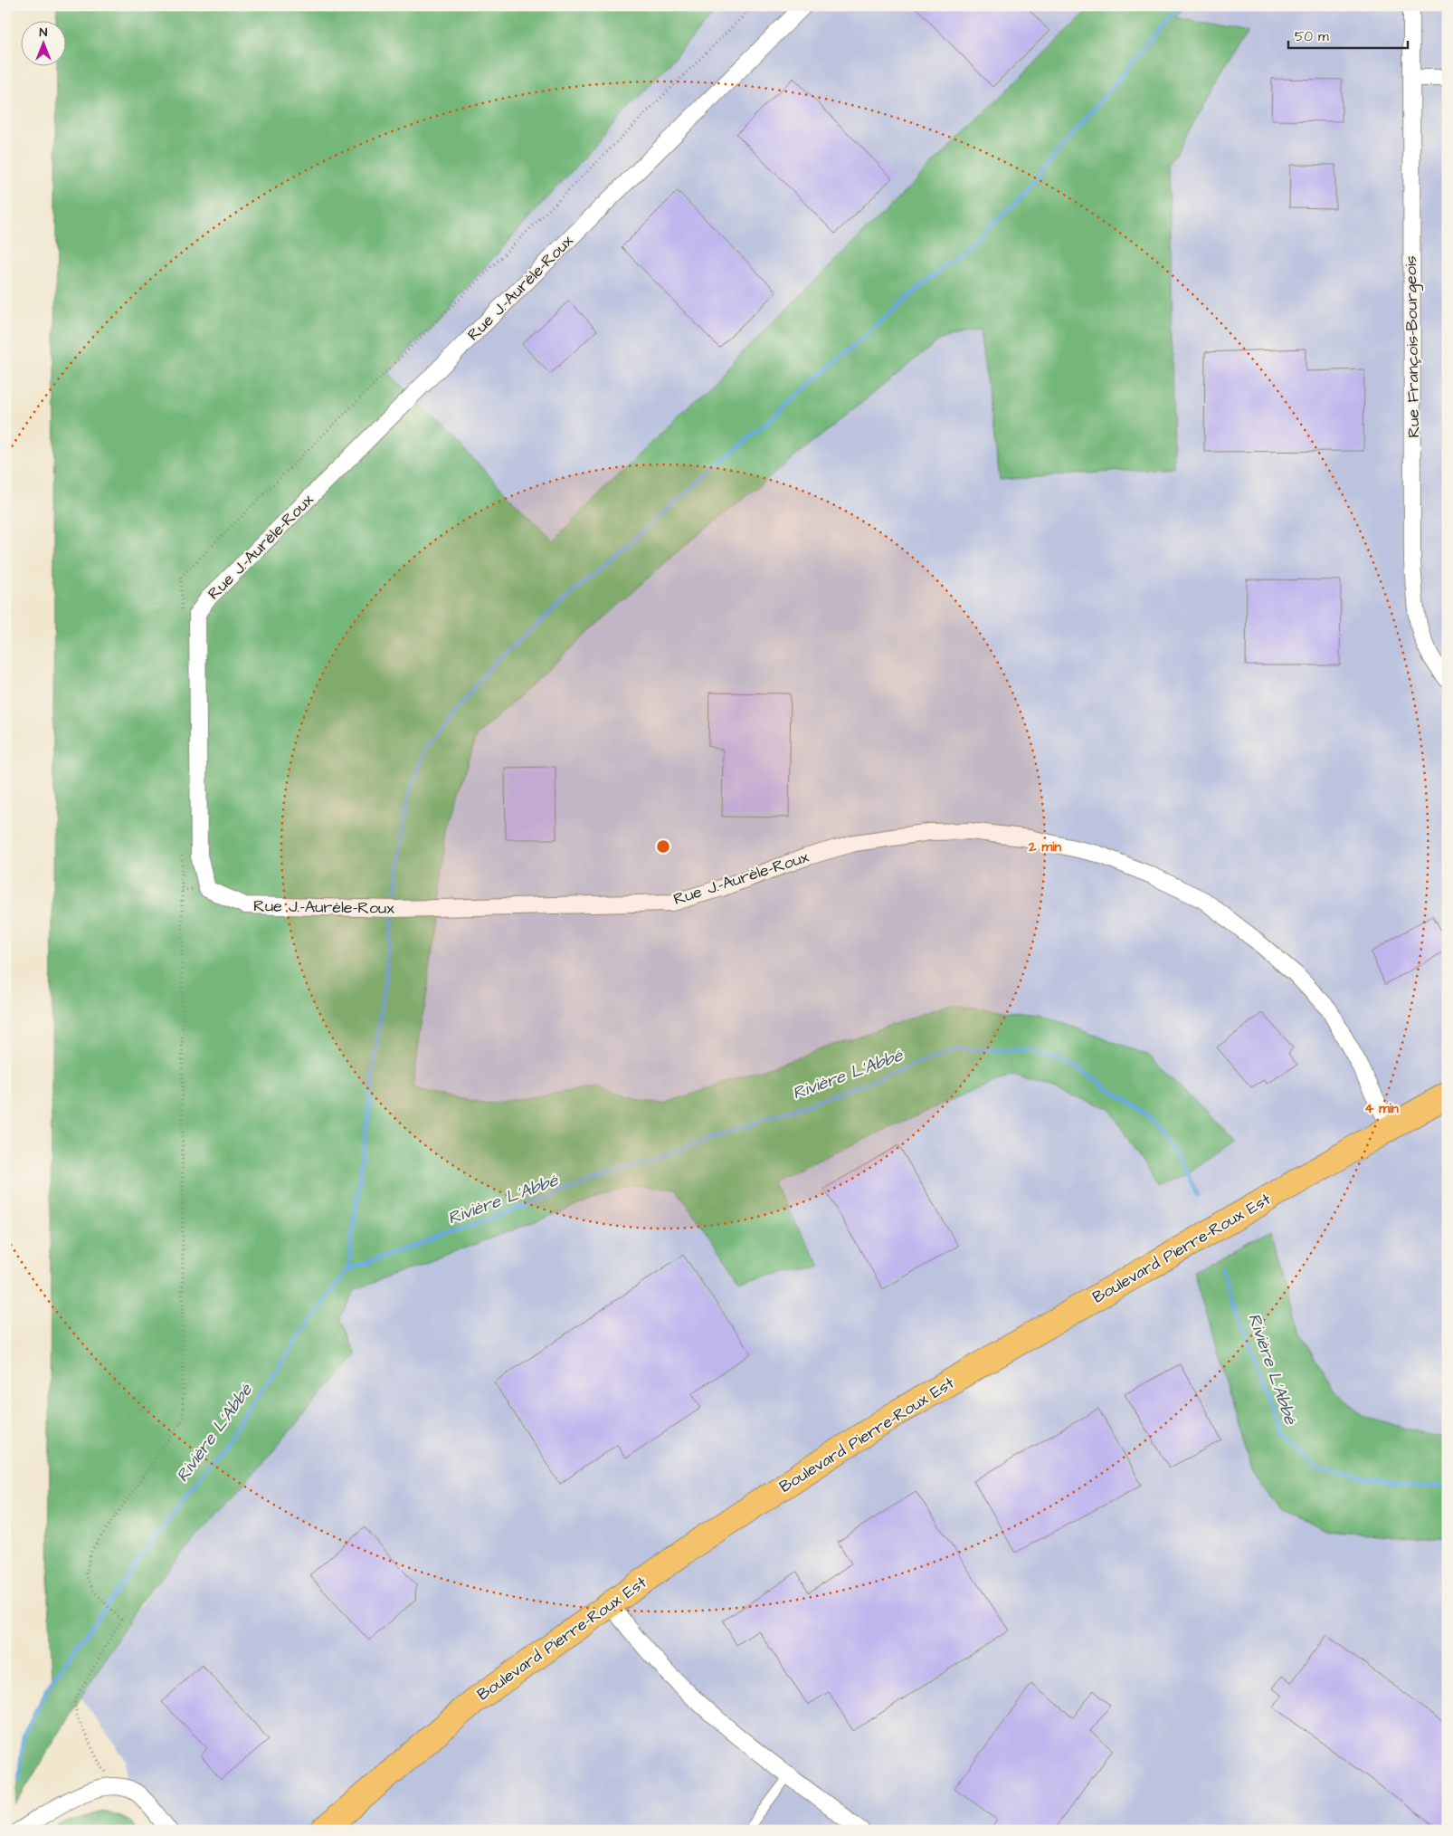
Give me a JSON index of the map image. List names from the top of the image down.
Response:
{
  "streets": {
    "main road": ["Boulevard Pierre-Roux Est"],
    "street": ["Rue J.-Aurèle-Roux", "Rue François-Bourgeois"]
  },
  "crossings": [
    ["Rue J.-Aurèle-Roux", "Boulevard Pierre-Roux Est"]
  ],
  "water": ["Rivière L'Abbé"],
  "scale_bar": "50 m",
  "north": "top",
  "rings": ["2 min", "4 min"]
}
